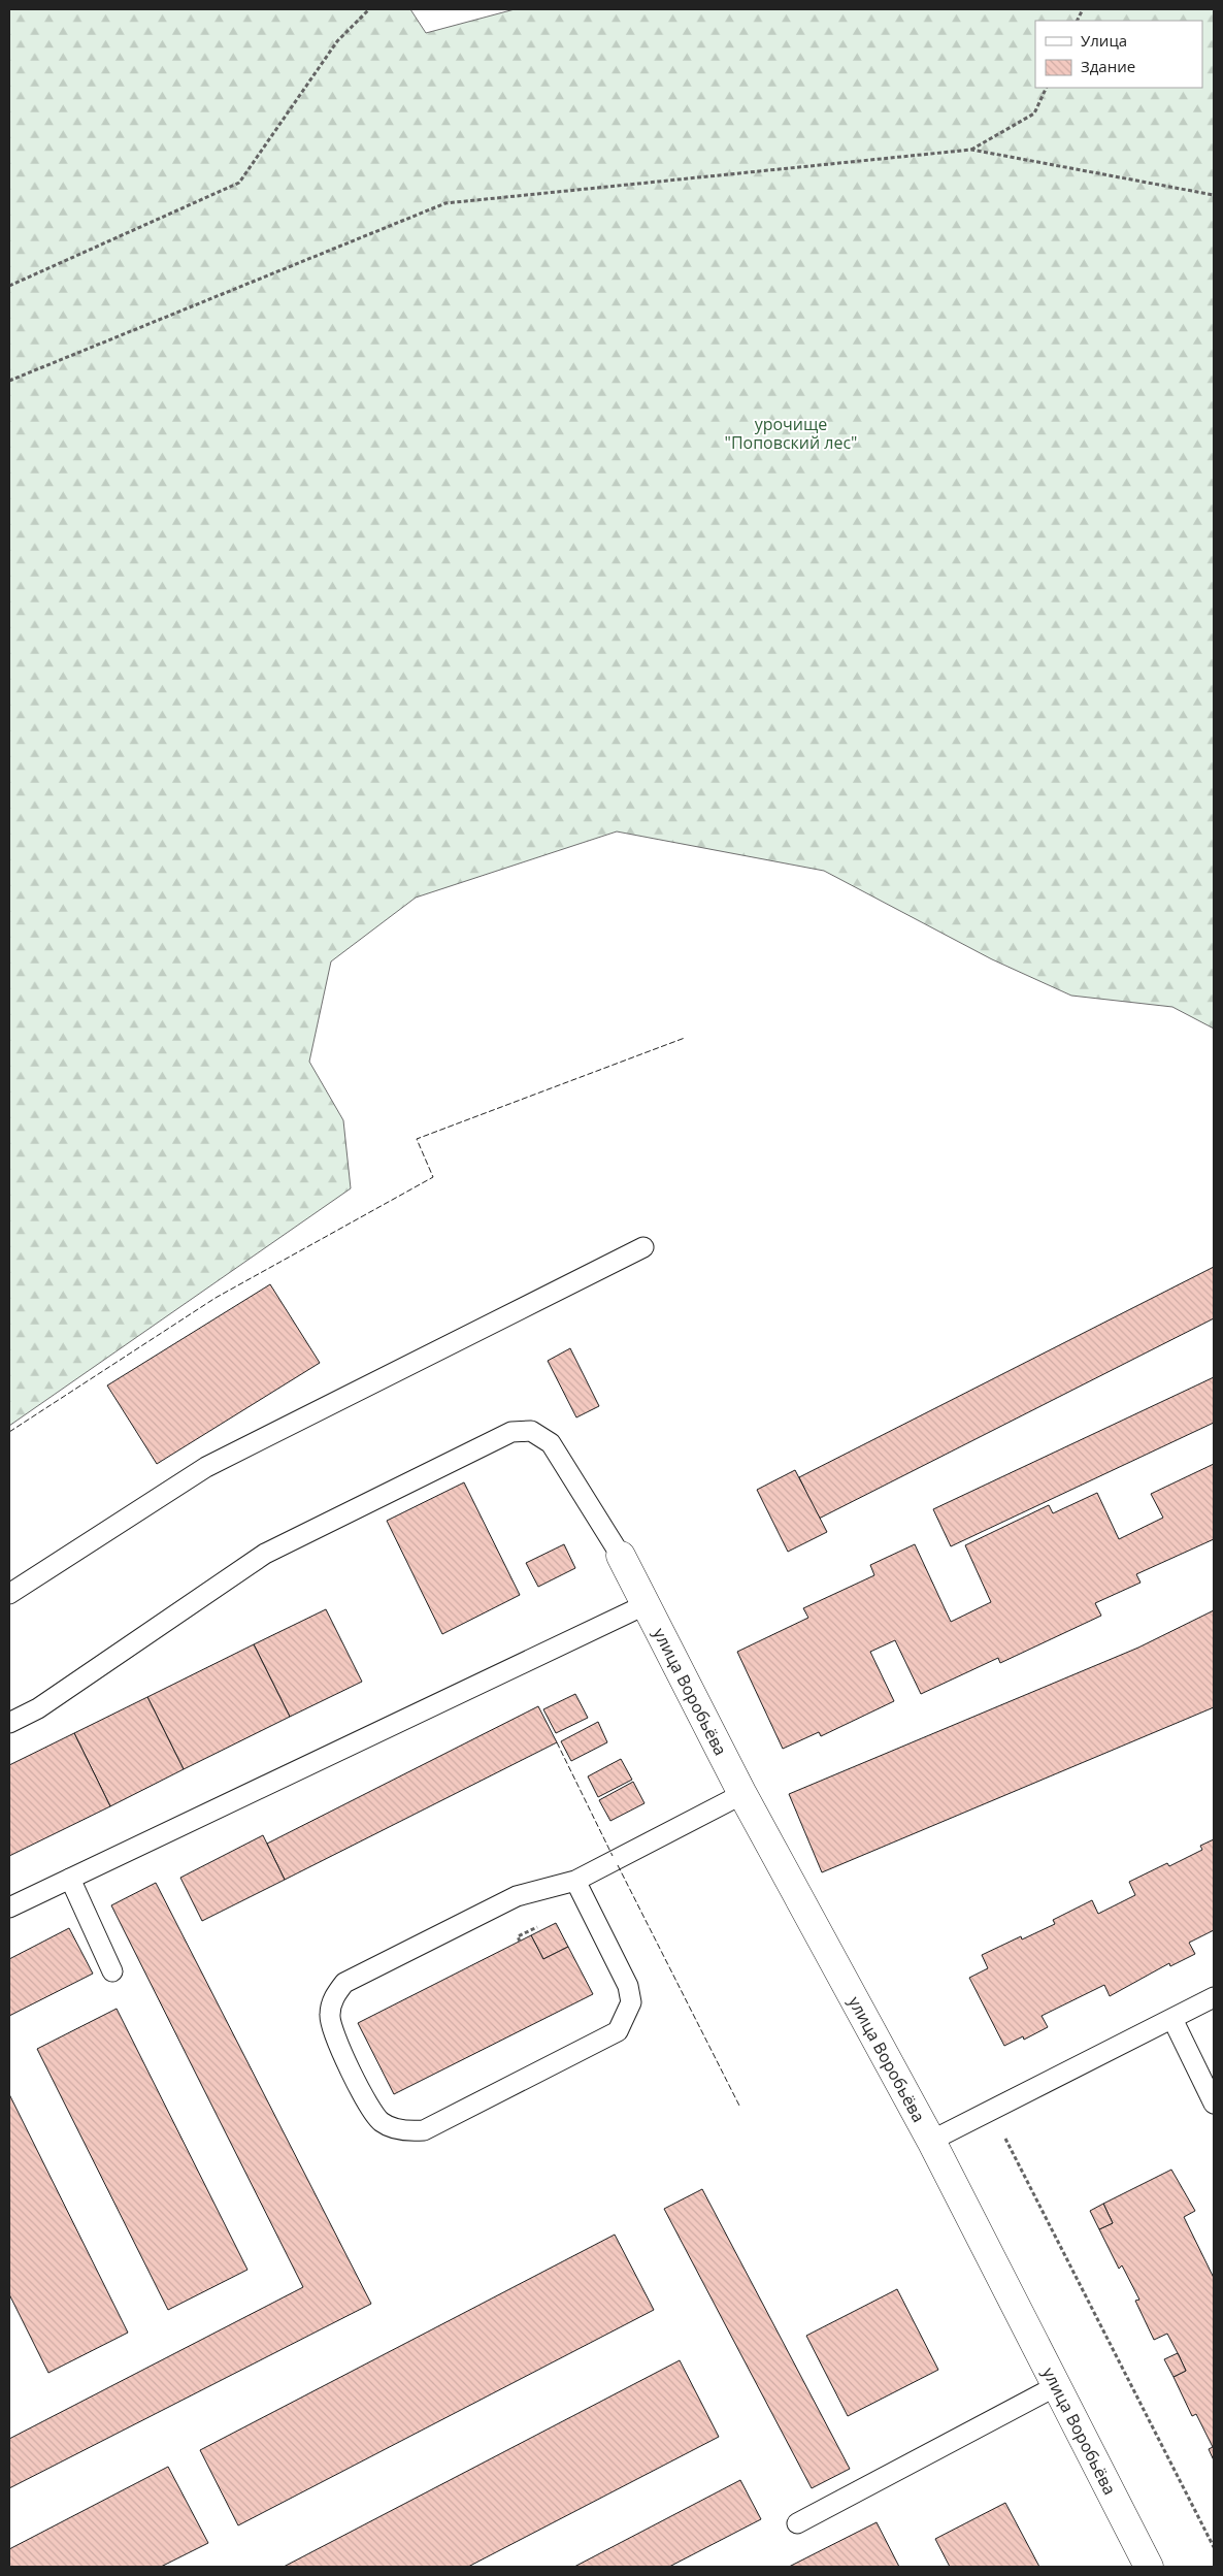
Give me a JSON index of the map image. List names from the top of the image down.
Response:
{
  "streets": {
    "street": ["улица Воробьёва"]
  },
  "parks": ["урочище \"Поповский лес\""],
  "legend": ["Улица", "Здание"]
}
